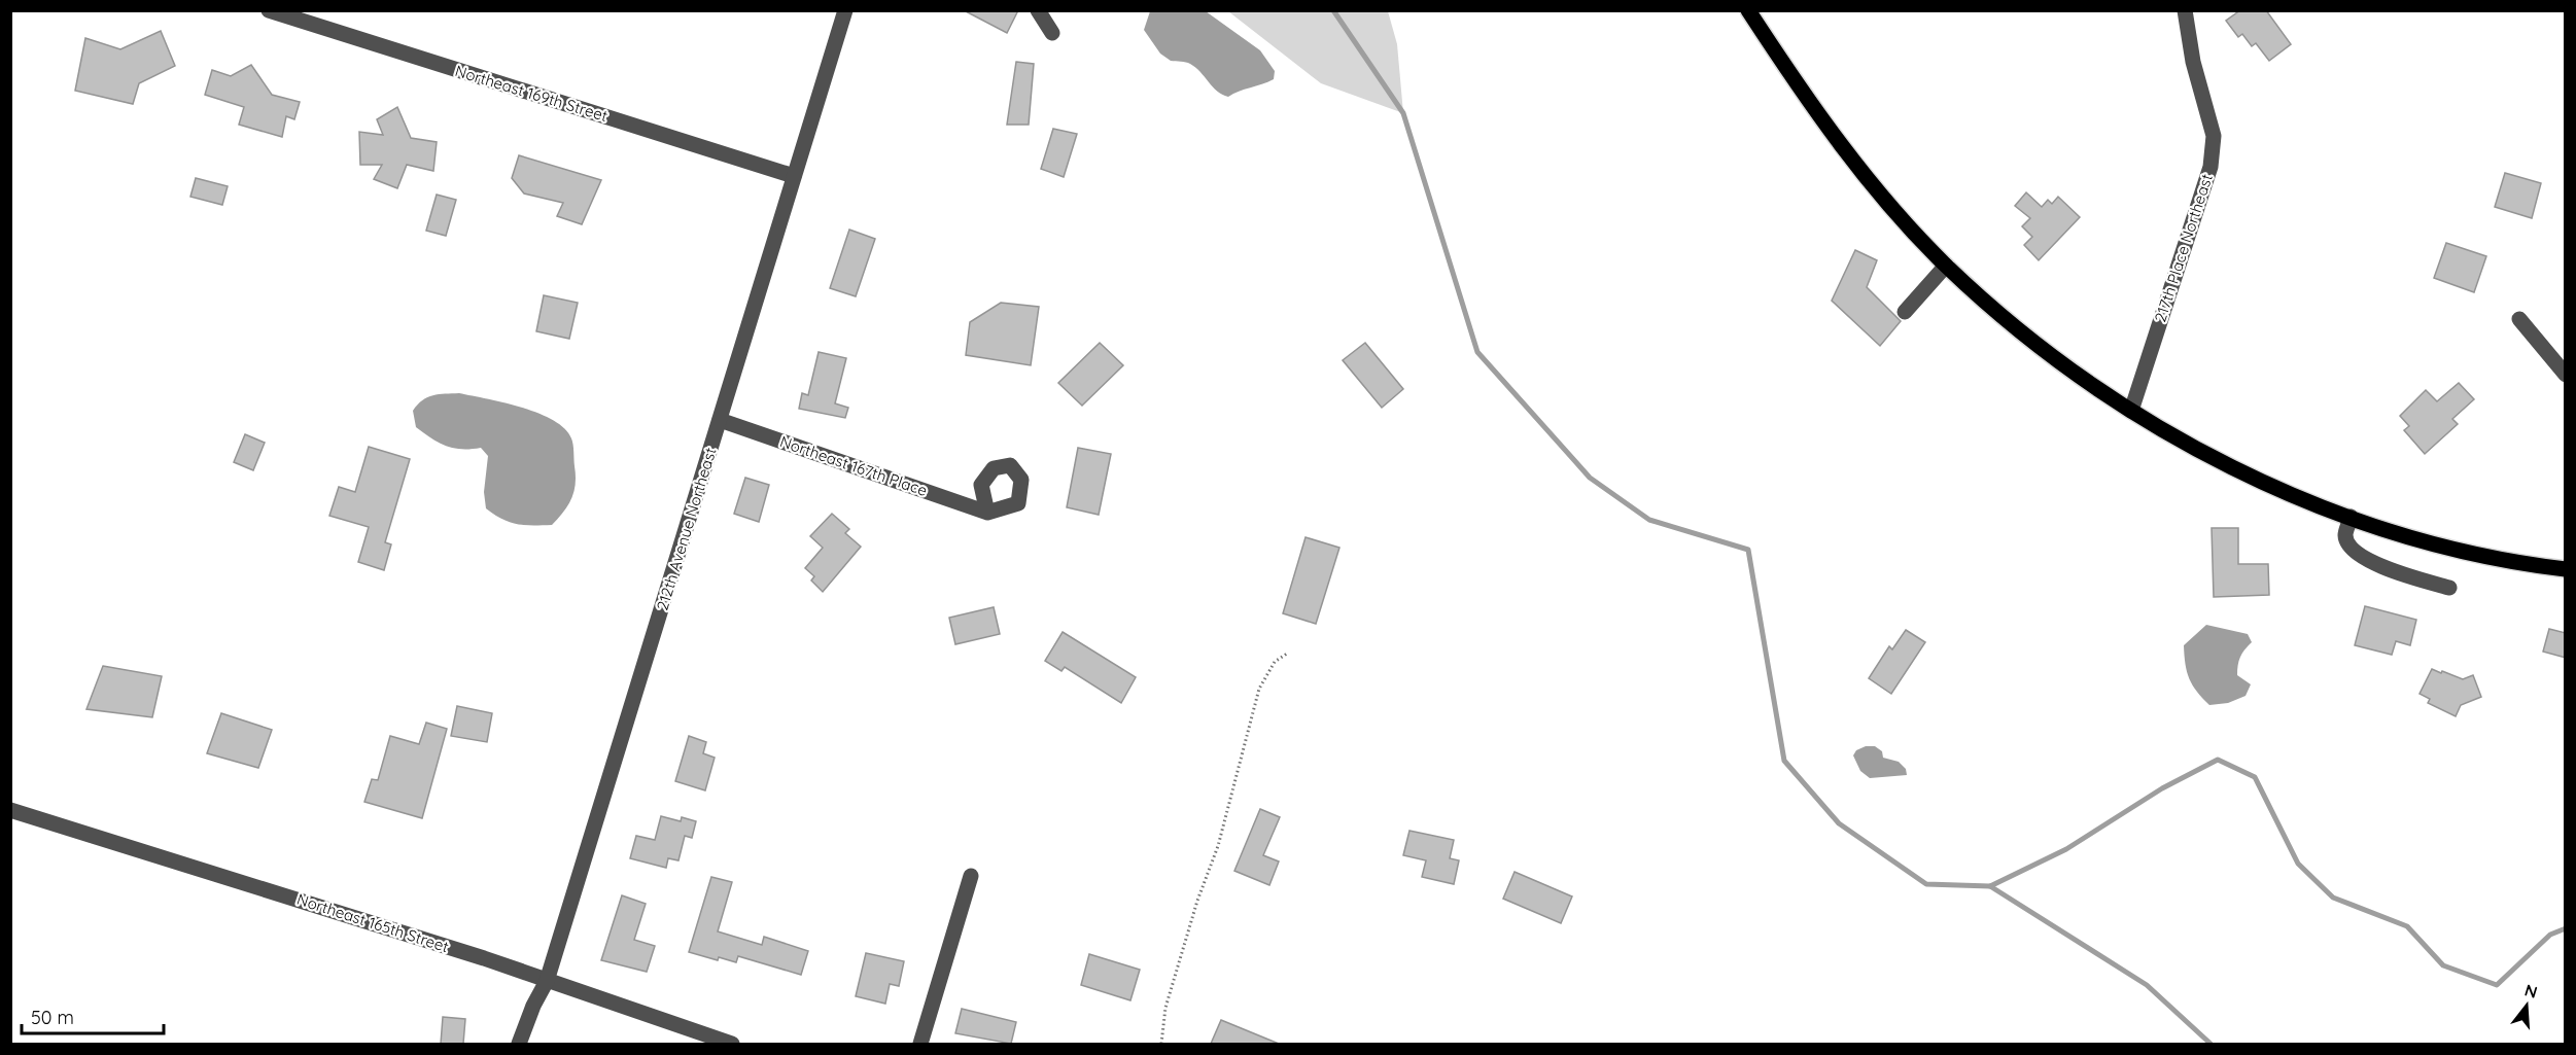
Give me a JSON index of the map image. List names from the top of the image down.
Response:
{
  "streets": {
    "street": [
      "Northeast 169th Street",
      "217th Place Northeast",
      "Northeast 167th Place",
      "212th Avenue Northeast",
      "Northeast 165th Street"
    ]
  },
  "crossings": [
    ["Northeast 169th Street", "212th Avenue Northeast"],
    ["Northeast 167th Place", "212th Avenue Northeast"],
    ["212th Avenue Northeast", "Northeast 165th Street"]
  ],
  "scale_bar": "50 m",
  "north": "top"
}
